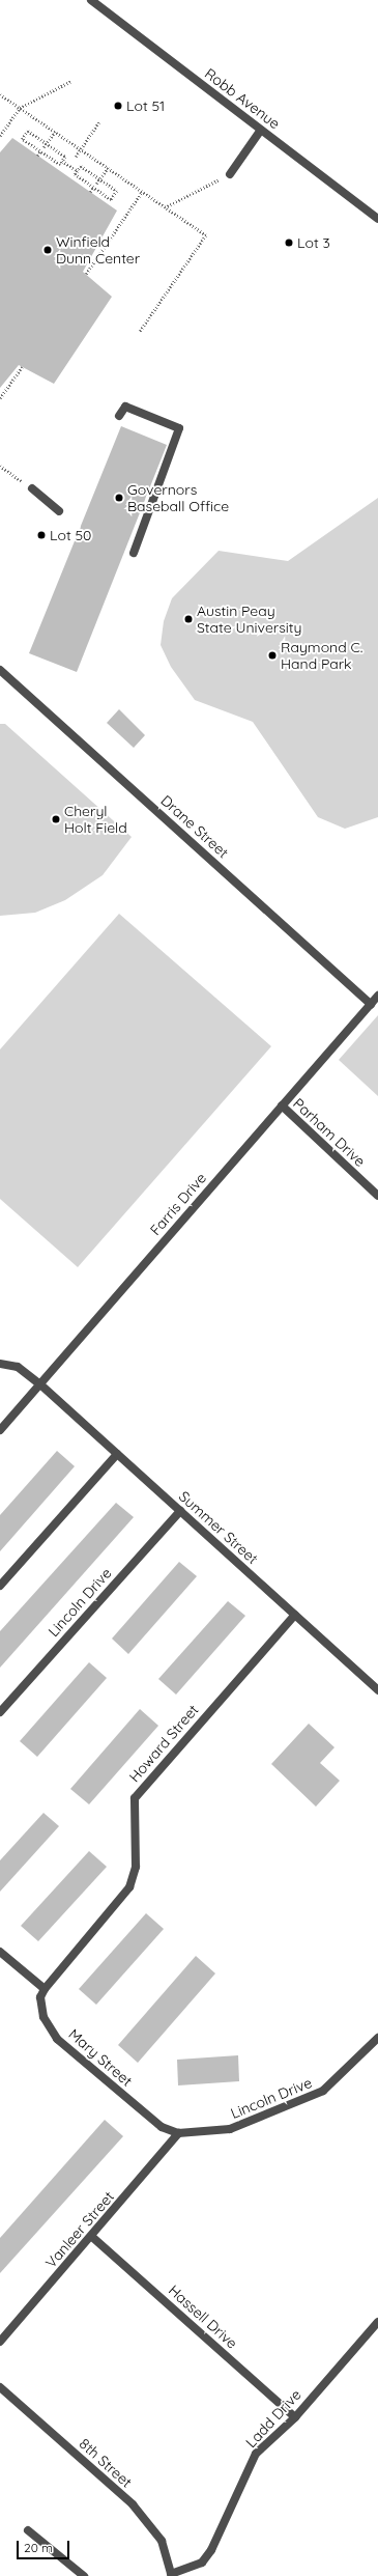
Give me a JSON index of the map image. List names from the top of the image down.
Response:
{
  "streets": {
    "street": [
      "Robb Avenue",
      "Drane Street",
      "Parham Drive",
      "Farris Drive",
      "Summer Street",
      "Lincoln Drive",
      "Howard Street",
      "Mary Street",
      "Vanleer Street",
      "Hassell Drive",
      "Ladd Drive",
      "8th Street"
    ]
  },
  "crossings": [
    ["Drane Street", "Farris Drive"],
    ["Parham Drive", "Farris Drive"],
    ["Farris Drive", "Summer Street"],
    ["Summer Street", "Lincoln Drive"],
    ["Summer Street", "Howard Street"],
    ["Lincoln Drive", "Mary Street"],
    ["Lincoln Drive", "Vanleer Street"],
    ["Howard Street", "Mary Street"],
    ["Mary Street", "Vanleer Street"],
    ["Vanleer Street", "Hassell Drive"],
    ["Hassell Drive", "Ladd Drive"],
    ["Ladd Drive", "8th Street"]
  ],
  "places": [
    "Lot 51",
    "Lot 3",
    "Winfield Dunn Center",
    "Governors Baseball Office",
    "Lot 50",
    "Austin Peay State University",
    "Raymond C. Hand Park",
    "Cheryl Holt Field"
  ],
  "scale_bar": "20 m"
}
